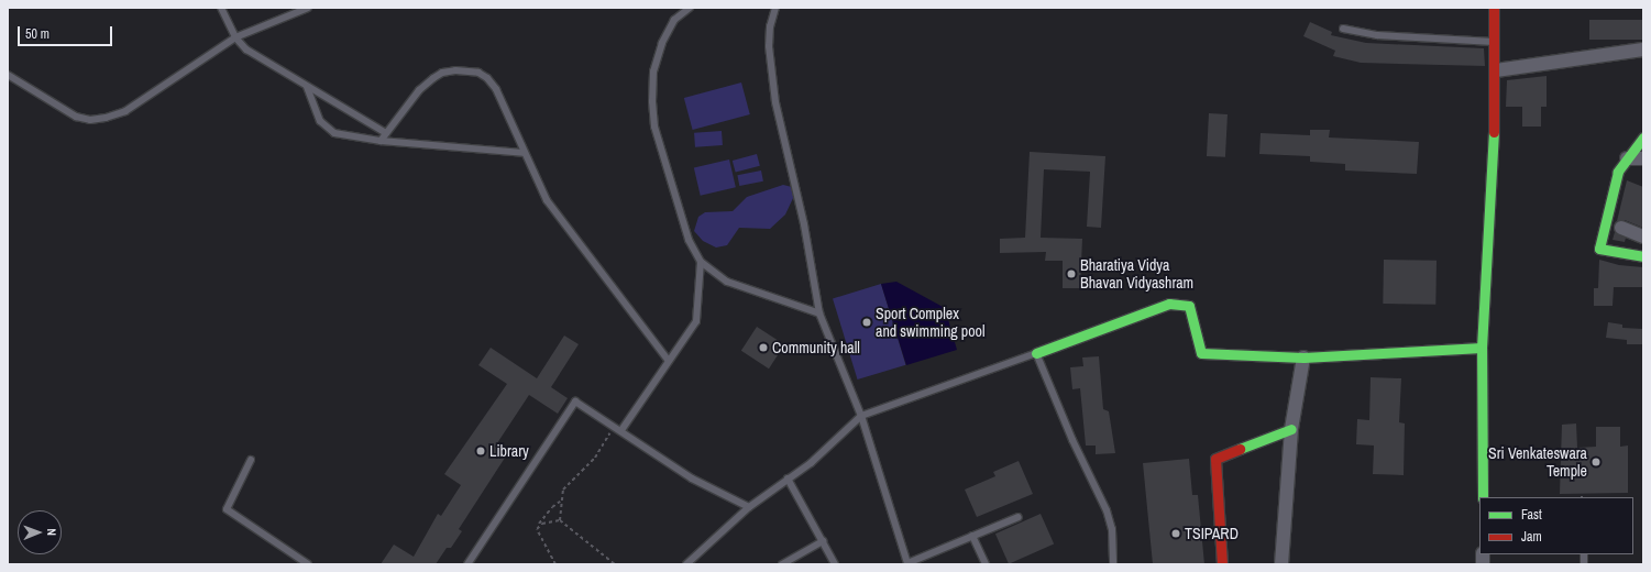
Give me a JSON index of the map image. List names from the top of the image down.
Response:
{
  "places": [
    "Bharatiya Vidya Bhavan Vidyashram",
    "Sport Complex and swimming pool",
    "Community hall",
    "Library",
    "Sri Venkateswara Temple",
    "TSIPARD"
  ],
  "legend": ["Fast", "Jam"],
  "scale_bar": "50 m",
  "north": "right"
}
